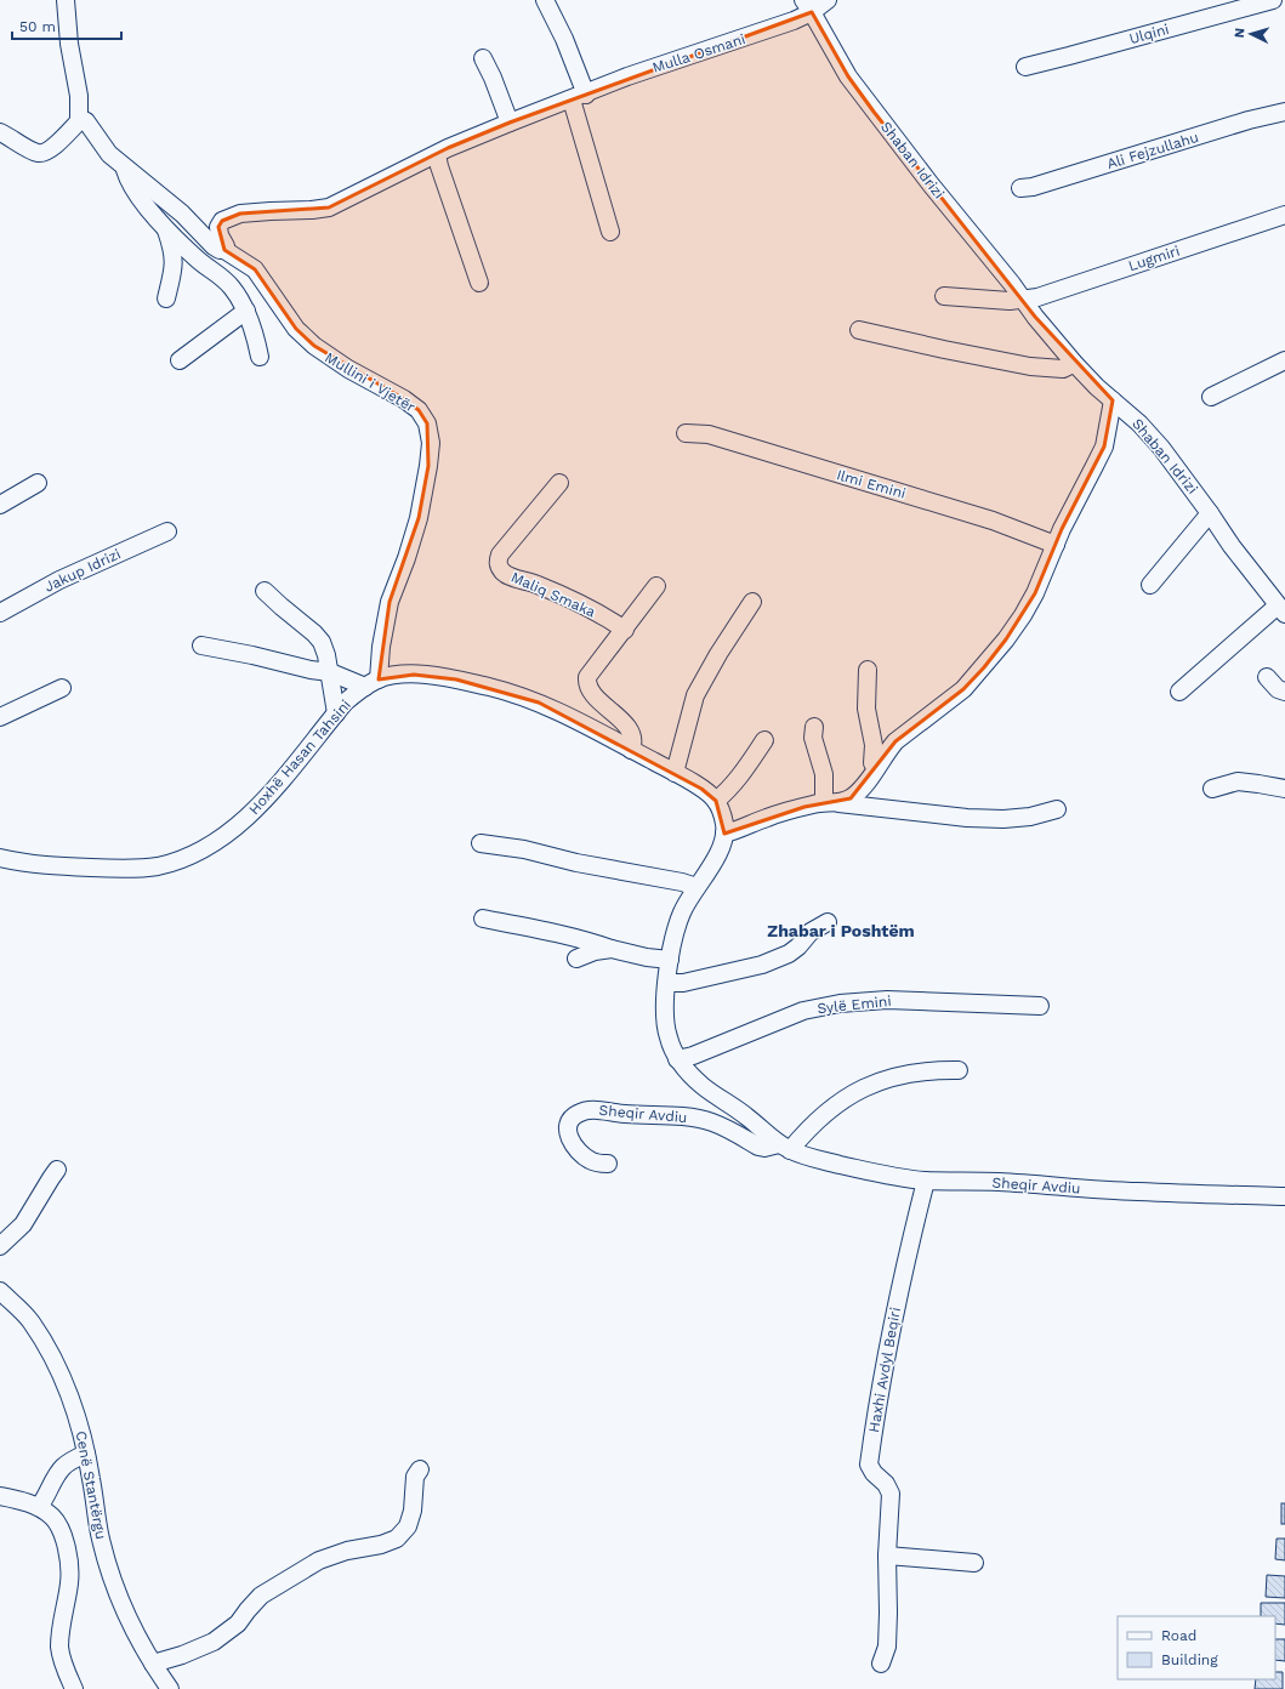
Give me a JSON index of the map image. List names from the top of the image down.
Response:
{
  "streets": {
    "street": [
      "Ulqini",
      "Mulla Osmani",
      "Ali Fejzullahu",
      "Shaban Idrizi",
      "Lugmiri",
      "Mullini i Vjetër",
      "Ilmi Emini",
      "Jakup Idrizi",
      "Maliq Smaka",
      "Hoxhë Hasan Tahsini",
      "Sylë Emini",
      "Sheqir Avdiu",
      "Haxhi Avdyl Beqiri",
      "Cenë Stantërgu"
    ]
  },
  "crossings": [
    ["Mulla Osmani", "Shaban Idrizi"],
    ["Mulla Osmani", "Mullini i Vjetër"],
    ["Shaban Idrizi", "Lugmiri"],
    ["Mullini i Vjetër", "Hoxhë Hasan Tahsini"],
    ["Sylë Emini", "Sheqir Avdiu"],
    ["Sheqir Avdiu", "Haxhi Avdyl Beqiri"]
  ],
  "districts": ["Zhabar i Poshtëm"],
  "legend": ["Road", "Building"],
  "scale_bar": "50 m",
  "north": "left"
}
